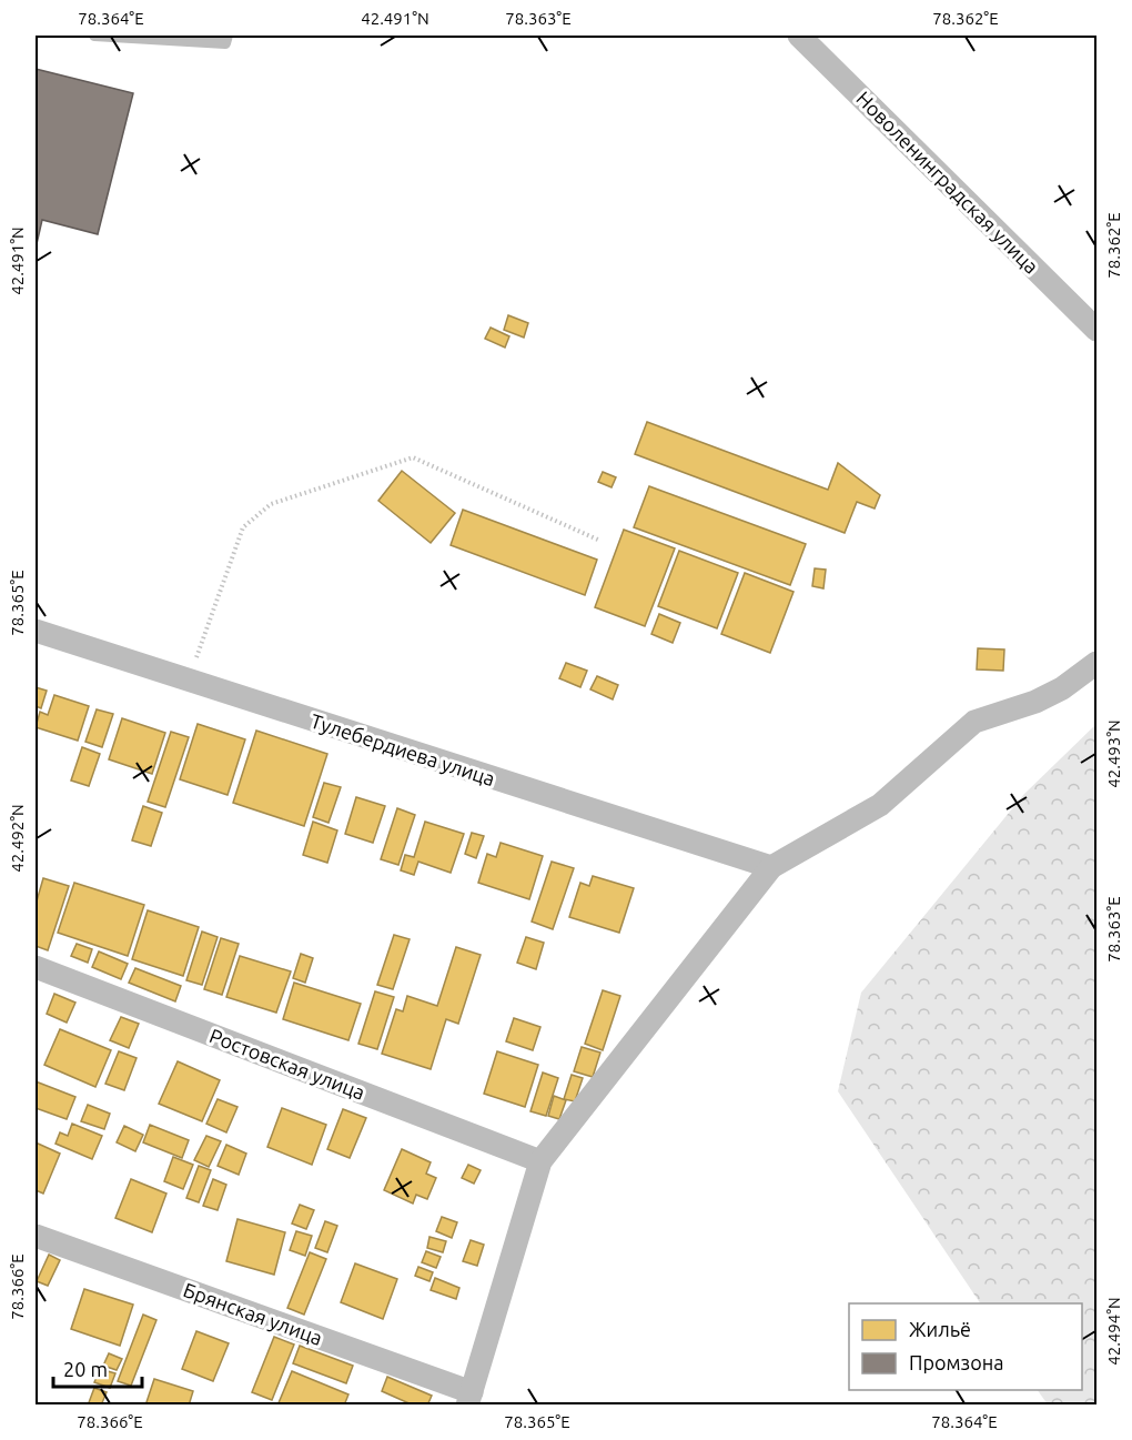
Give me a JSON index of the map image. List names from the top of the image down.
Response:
{
  "streets": {
    "street": [
      "Новоленинградская улица",
      "Тулебердиева улица",
      "Ростовская улица",
      "Брянская улица"
    ]
  },
  "legend": ["Жильё", "Промзона"],
  "scale_bar": "20 m",
  "coordinates": [
    "78.364°E",
    "42.491°N",
    "78.363°E",
    "78.362°E",
    "78.365°E",
    "42.493°N",
    "42.492°N",
    "78.366°E",
    "42.494°N"
  ]
}
